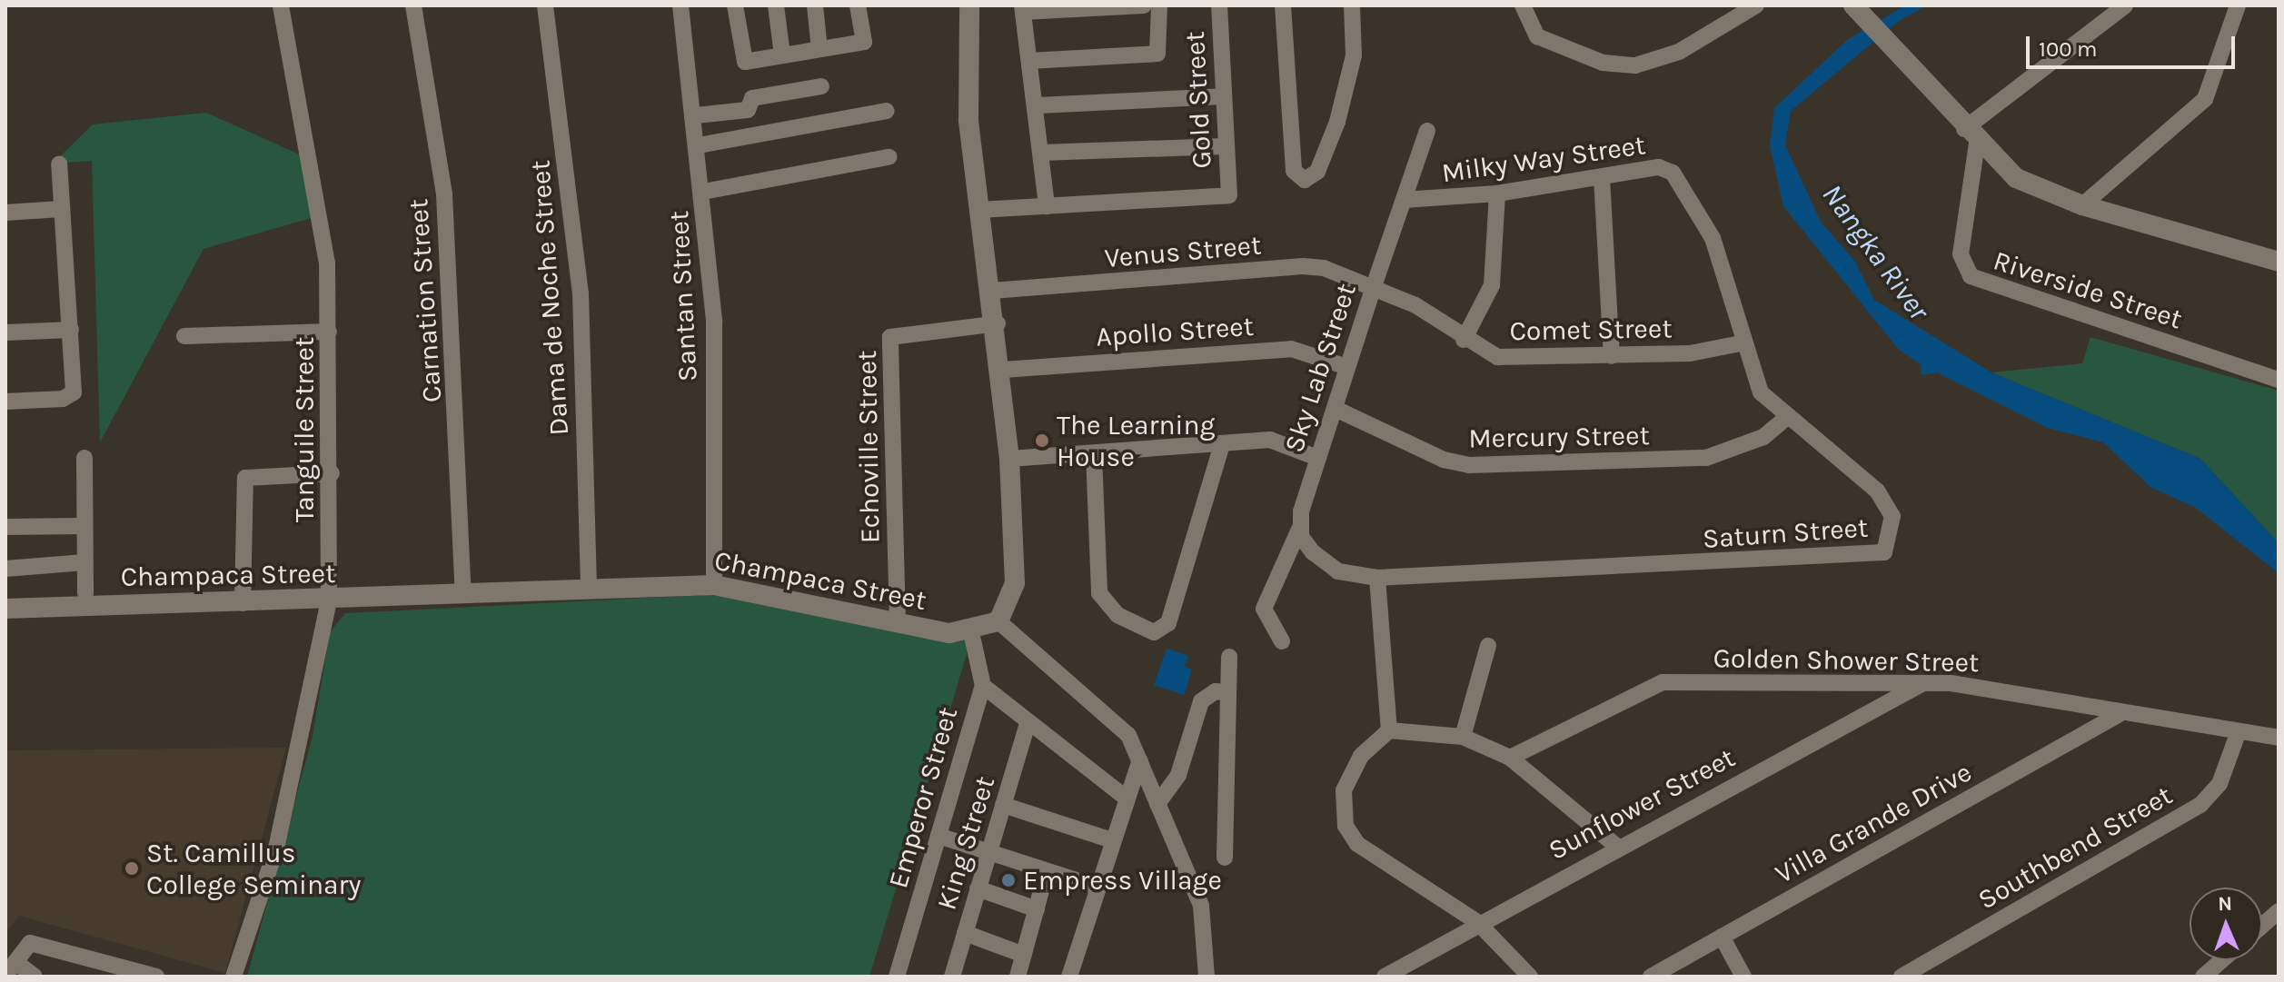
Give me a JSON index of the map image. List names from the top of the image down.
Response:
{
  "streets": {
    "street": [
      "Gold Street",
      "Milky Way Street",
      "Venus Street",
      "Riverside Street",
      "Santan Street",
      "Dama de Noche Street",
      "Carnation Street",
      "Comet Street",
      "Apollo Street",
      "Sky Lab Street",
      "Tanguile Street",
      "Mercury Street",
      "Echoville Street",
      "Saturn Street",
      "Champaca Street",
      "Golden Shower Street",
      "Emperor Street",
      "Sunflower Street",
      "Villa Grande Drive",
      "King Street",
      "Southbend Street"
    ]
  },
  "crossings": [
    ["Milky Way Street", "Sky Lab Street"],
    ["Milky Way Street", "Saturn Street"],
    ["Venus Street", "Comet Street"],
    ["Venus Street", "Sky Lab Street"],
    ["Santan Street", "Champaca Street"],
    ["Dama de Noche Street", "Champaca Street"],
    ["Carnation Street", "Champaca Street"],
    ["Comet Street", "Sky Lab Street"],
    ["Comet Street", "Saturn Street"],
    ["Apollo Street", "Sky Lab Street"],
    ["Sky Lab Street", "Mercury Street"],
    ["Tanguile Street", "Champaca Street"],
    ["Mercury Street", "Saturn Street"],
    ["Echoville Street", "Champaca Street"],
    ["Champaca Street", "Emperor Street"],
    ["Golden Shower Street", "Sunflower Street"],
    ["Golden Shower Street", "Villa Grande Drive"],
    ["Golden Shower Street", "Southbend Street"]
  ],
  "water": ["Nangka River"],
  "places": ["The Learning House", "St. Camillus College Seminary", "Empress Village"],
  "scale_bar": "100 m",
  "north": "top"
}
